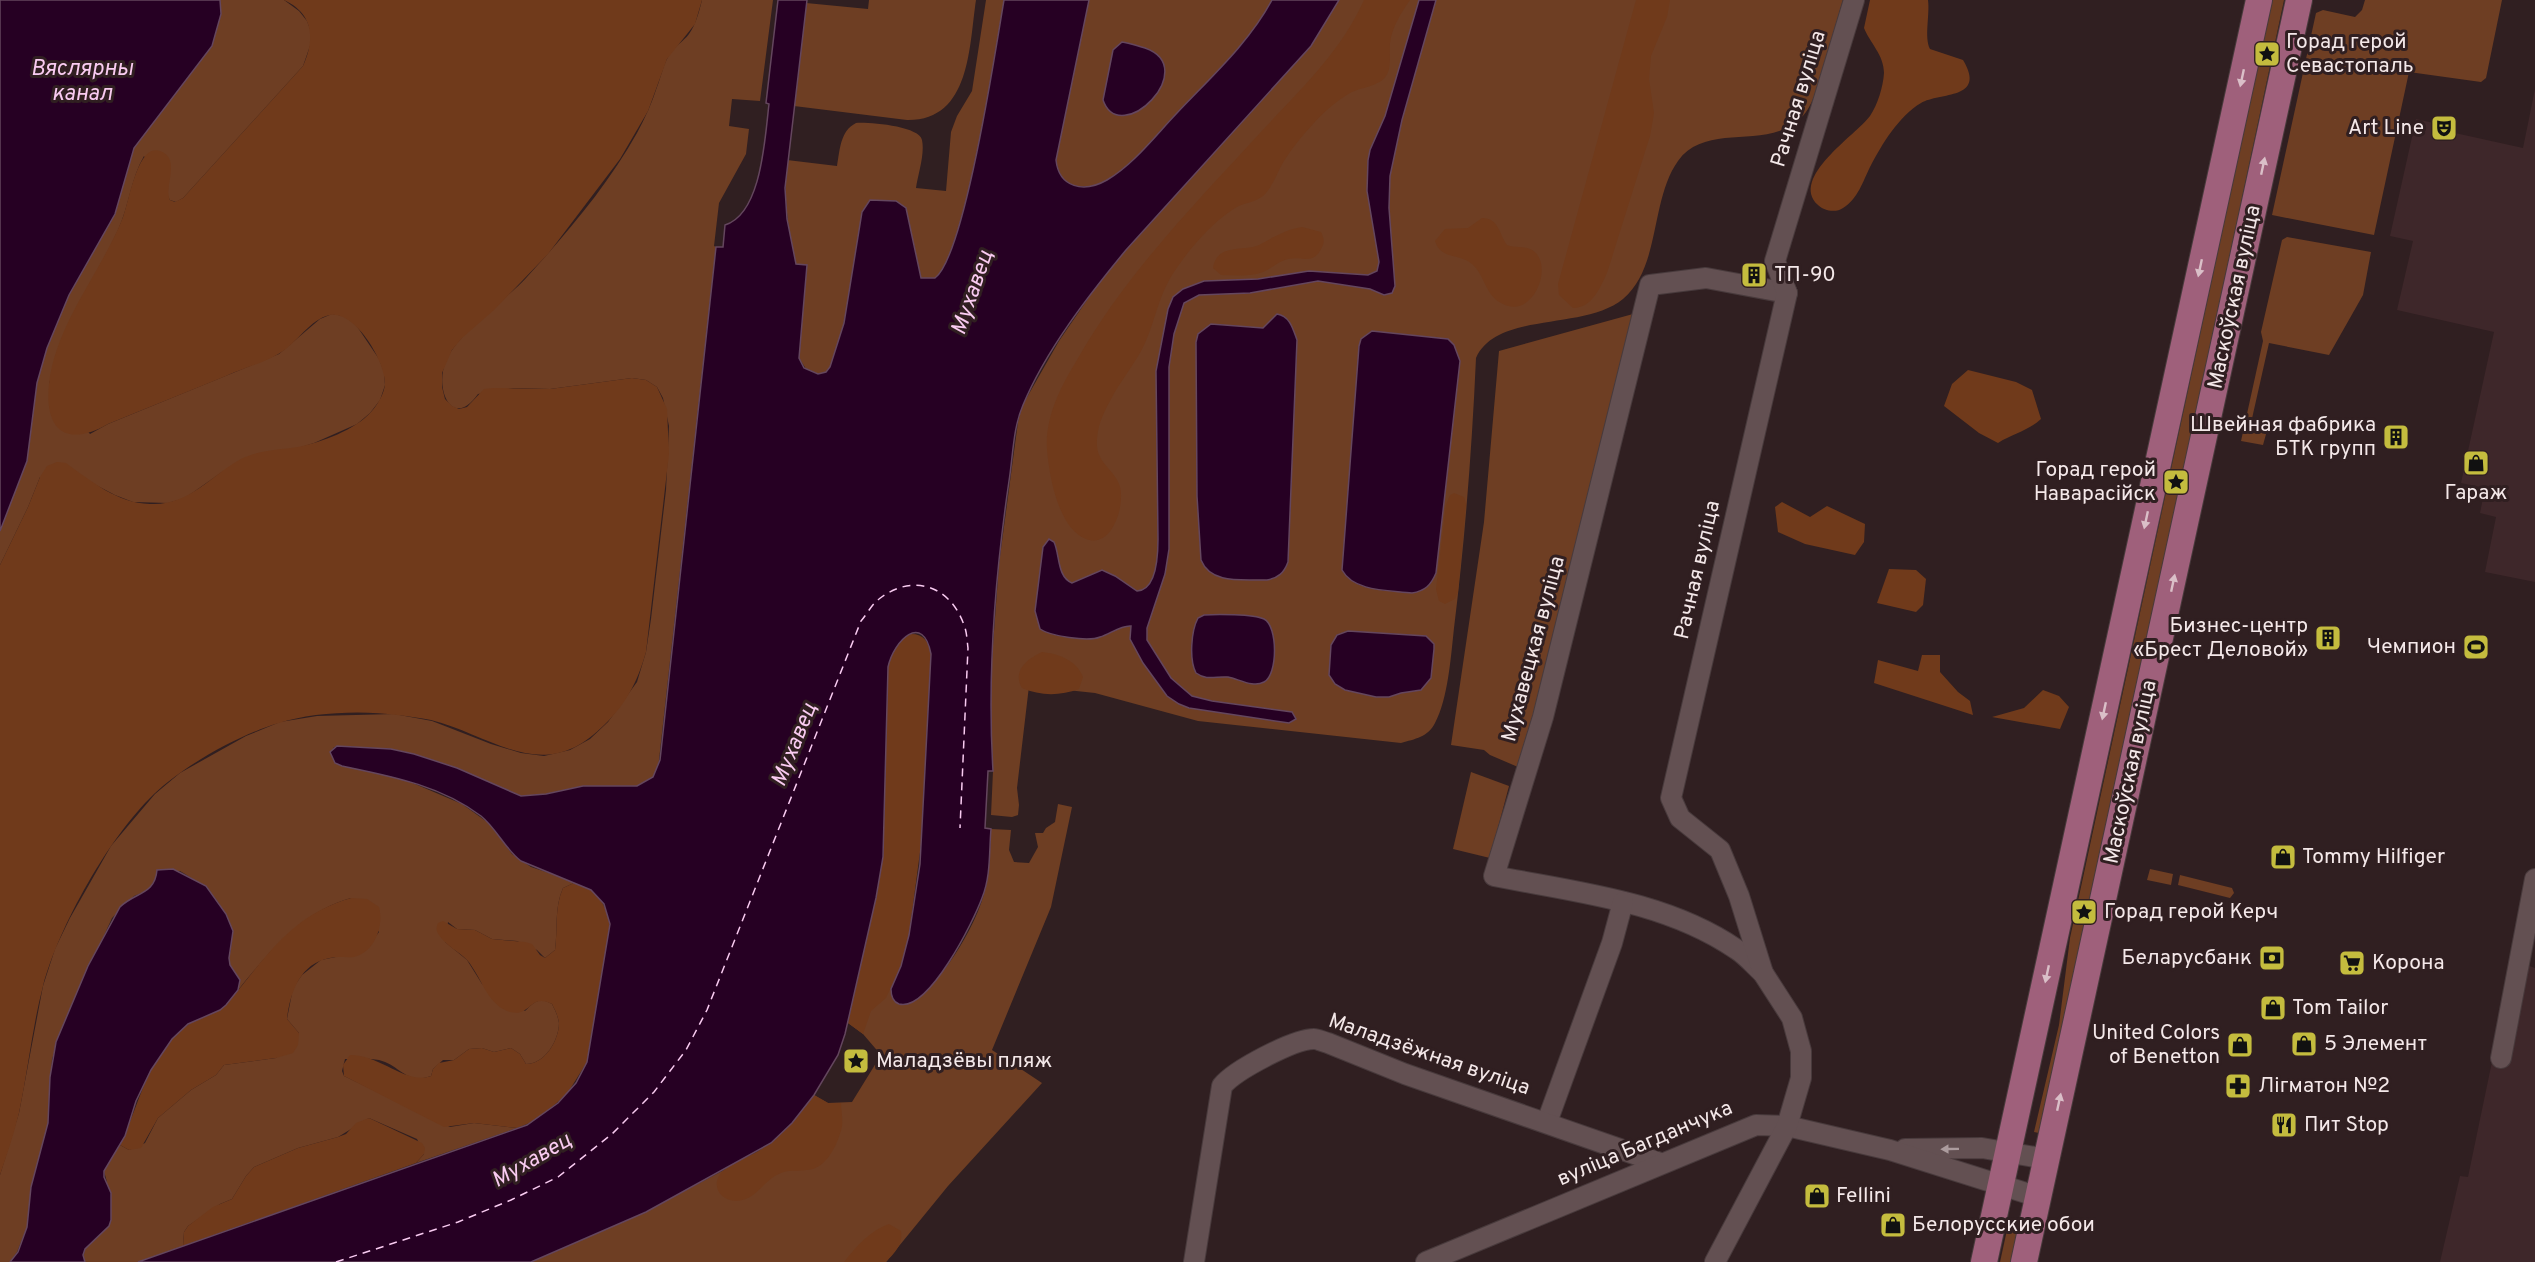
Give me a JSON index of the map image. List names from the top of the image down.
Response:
{
  "streets": {
    "main road": ["Маскоўская вуліца"],
    "street": [
      "Рачная вуліца",
      "Мухавецкая вуліца",
      "Маладзёжная вуліца",
      "вуліца Багданчука"
    ]
  },
  "crossings": [
    ["Рачная вуліца", "Мухавецкая вуліца"],
    ["Рачная вуліца", "вуліца Багданчука"],
    ["Маскоўская вуліца", "вуліца Багданчука"],
    ["Маладзёжная вуліца", "вуліца Багданчука"]
  ],
  "water": ["Вяслярны канал", "Мухавец"],
  "places": {
    "place": [
      "Горад герой Севастопаль",
      "Горад герой Наварасійск",
      "Горад герой Керч",
      "Маладзёвы пляж"
    ],
    "theatre": ["Art Line"],
    "building": ["ТП-90", "Швейная фабрика БТК групп", "Бизнес-центр «Брест Деловой»"],
    "shop": [
      "Гараж",
      "Tommy Hilfiger",
      "Tom Tailor",
      "5 Элемент",
      "United Colors of Benetton",
      "Fellini",
      "Белорусские обои"
    ],
    "sports": ["Чемпион"],
    "bank": ["Беларусбанк"],
    "supermarket": ["Корона"],
    "pharmacy": ["Лігматон №2"],
    "restaurant": ["Пит Stop"]
  }
}
